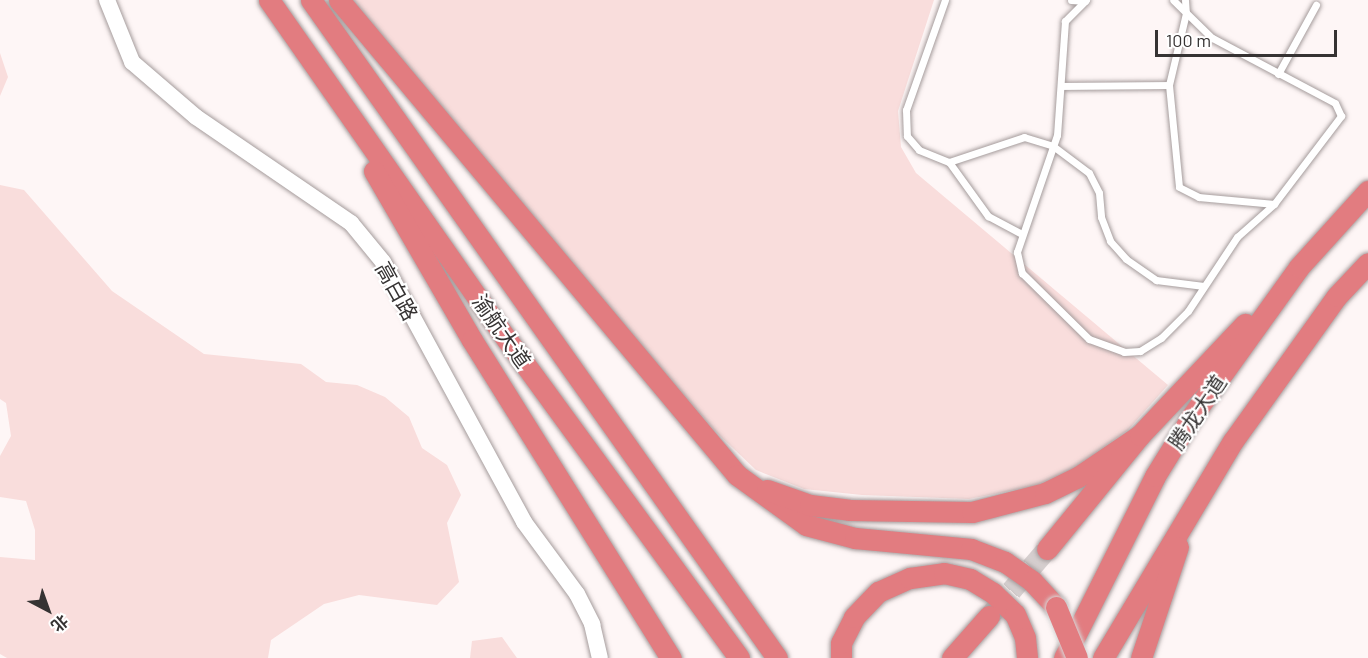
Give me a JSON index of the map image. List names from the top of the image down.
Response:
{
  "streets": {
    "highway": ["渝航大道", "腾龙大道"],
    "street": ["高白路"]
  },
  "scale_bar": "100 m",
  "north": "bottom right"
}
